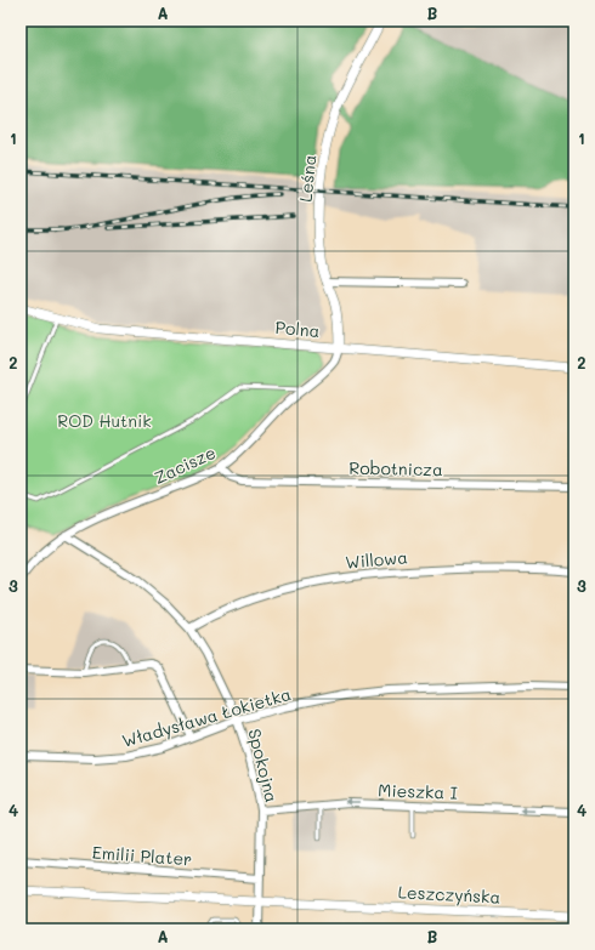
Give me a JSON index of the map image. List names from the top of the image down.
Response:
{
  "streets": {
    "street": [
      "Leśna",
      "Polna",
      "Zacisze",
      "Robotnicza",
      "Willowa",
      "Władysława Łokietka",
      "Spokojna",
      "Mieszka I",
      "Emilii Plater",
      "Leszczyńska"
    ]
  },
  "crossings": [
    ["Leśna", "Polna"],
    ["Leśna", "Zacisze"],
    ["Polna", "Zacisze"],
    ["Zacisze", "Robotnicza"],
    ["Zacisze", "Spokojna"],
    ["Willowa", "Spokojna"],
    ["Władysława Łokietka", "Spokojna"],
    ["Spokojna", "Mieszka I"],
    ["Spokojna", "Emilii Plater"],
    ["Spokojna", "Leszczyńska"]
  ],
  "one_way": ["Mieszka I"],
  "parks": ["ROD Hutnik"],
  "grid": {
    "columns": ["A", "B"],
    "rows": [
      "1",
      "2",
      "3",
      "4"
    ]
  }
}
